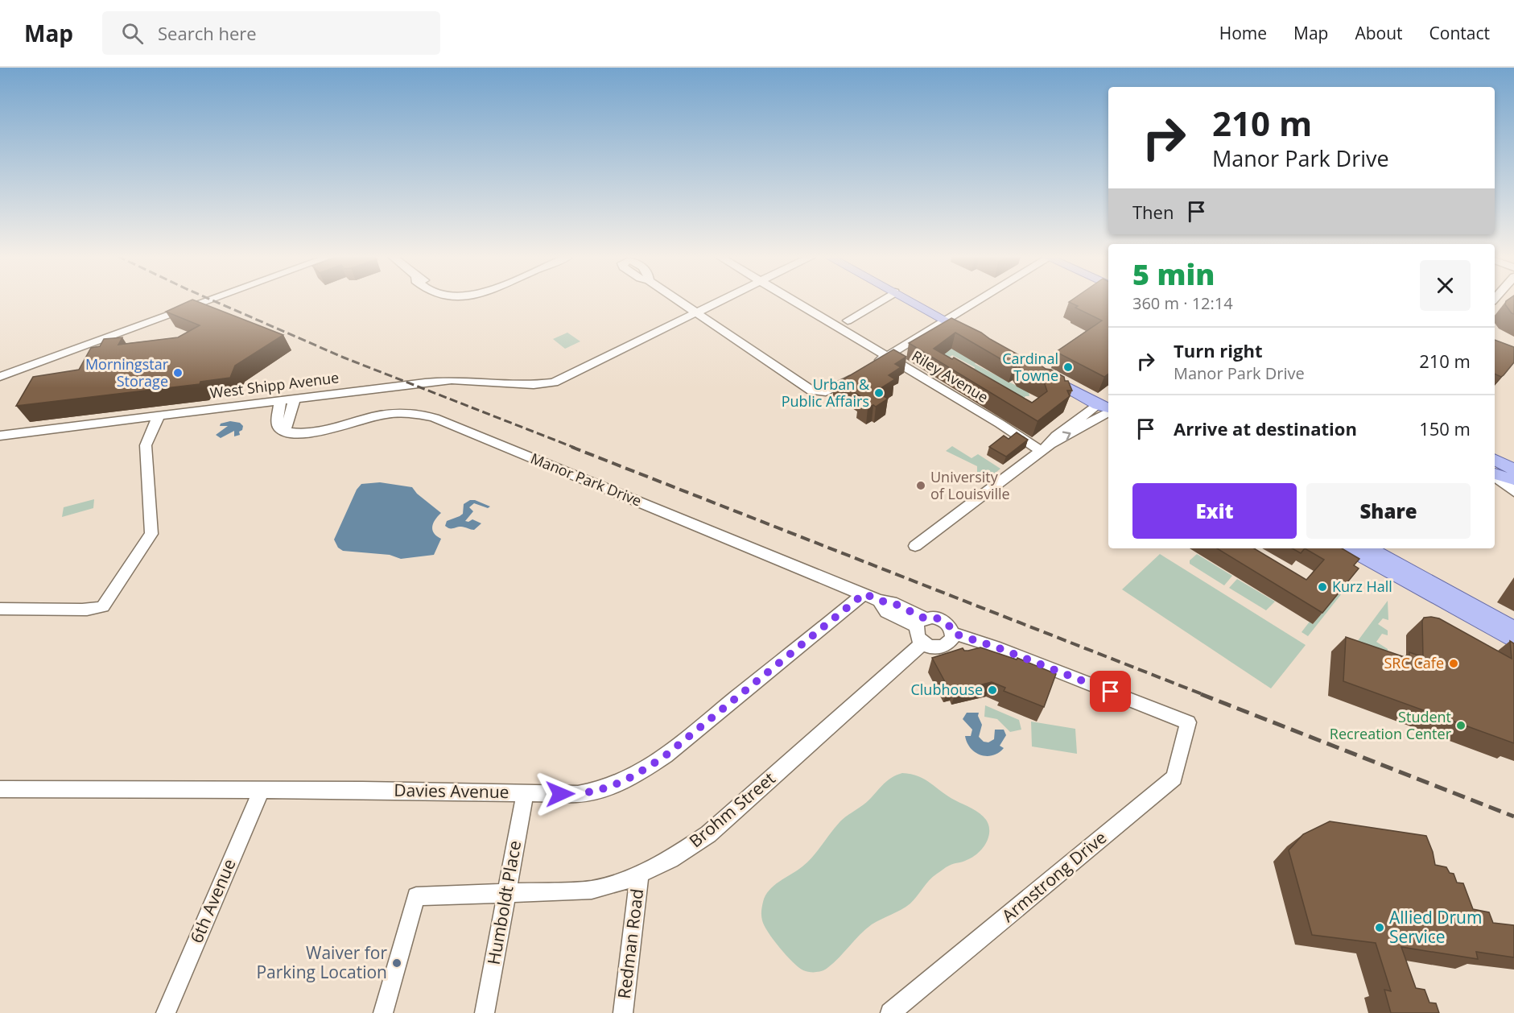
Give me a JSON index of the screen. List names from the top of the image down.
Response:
{
  "streets": {
    "street": [
      "Riley Avenue",
      "West Shipp Avenue",
      "Manor Park Drive",
      "Davies Avenue",
      "Brohm Street",
      "Armstrong Drive",
      "6th Avenue",
      "Humboldt Place",
      "Redman Road"
    ]
  },
  "crossings": [
    ["Manor Park Drive", "Davies Avenue"],
    ["Manor Park Drive", "Brohm Street"],
    ["Manor Park Drive", "Armstrong Drive"],
    ["Davies Avenue", "6th Avenue"],
    ["Davies Avenue", "Humboldt Place"],
    ["Brohm Street", "Humboldt Place"],
    ["Brohm Street", "Redman Road"]
  ],
  "places": [
    "Cardinal Towne",
    "Morningstar Storage",
    "Urban & Public Affairs",
    "University of Louisville",
    "Kurz Hall",
    "SRC Cafe",
    "Clubhouse",
    "Student Recreation Center",
    "Allied Drum Service",
    "Waiver for Parking Location"
  ],
  "page": {
    "header": "Map",
    "search": "Search here",
    "nav": [
      "Home",
      "Map",
      "About",
      "Contact"
    ],
    "turn": ["210 m", "Manor Park Drive"],
    "then": "Then",
    "heading": ["5 min", "360 m · 12:14"],
    "list": [
      {
        "name": "Turn right",
        "note": "Manor Park Drive",
        "value": "210 m"
      },
      {
        "name": "Arrive at destination",
        "value": "150 m"
      }
    ],
    "buttons": ["Exit", "Share"]
  }
}
